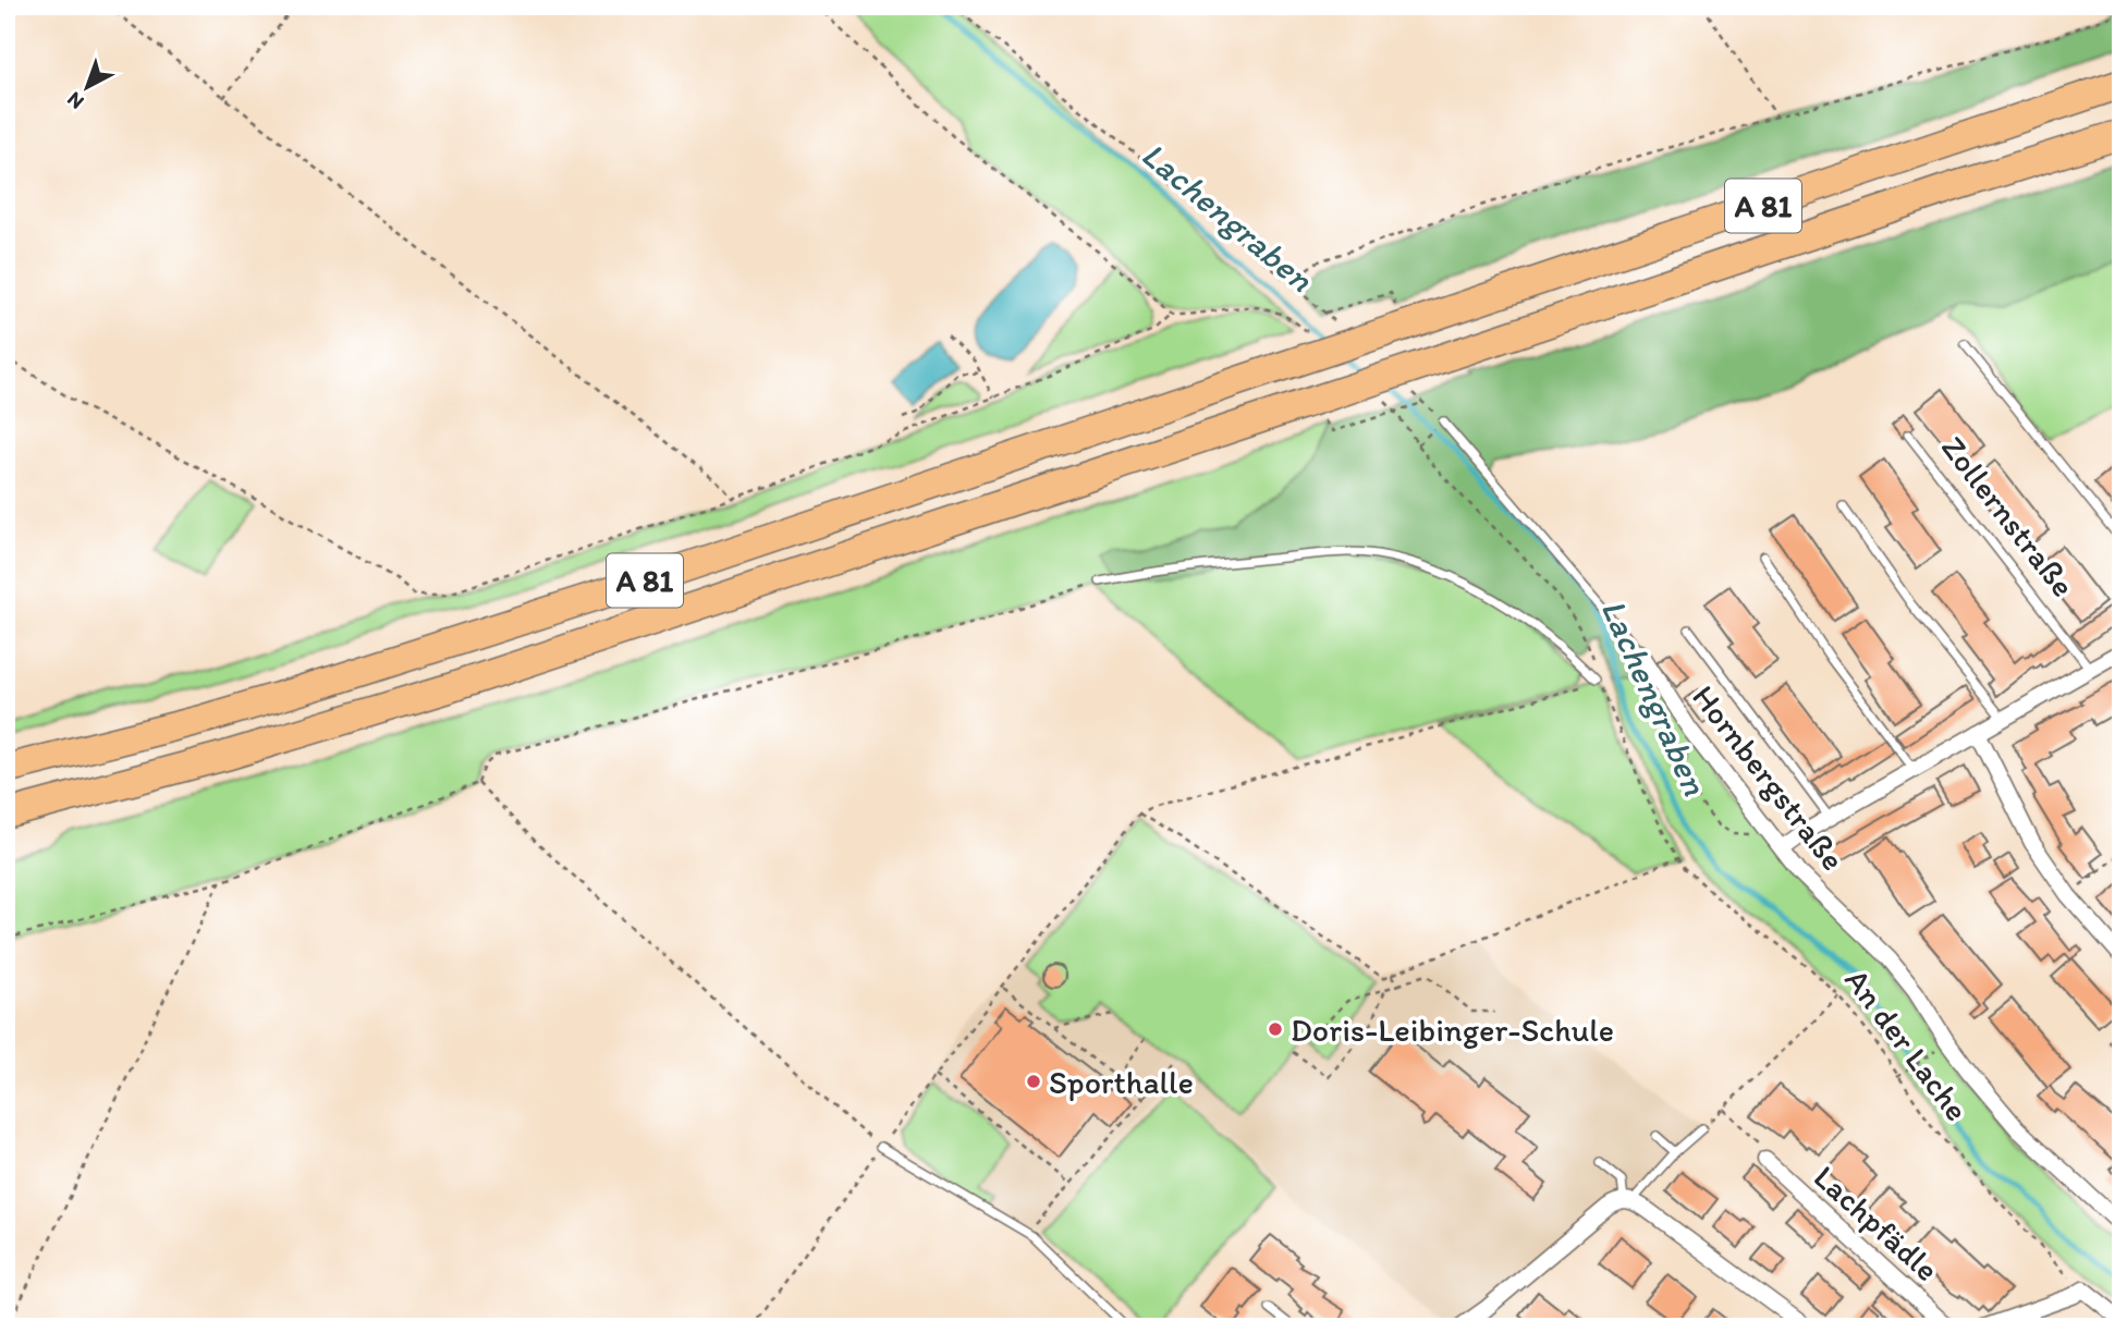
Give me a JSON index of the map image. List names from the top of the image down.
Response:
{
  "streets": {
    "highway": ["A 81"],
    "street": ["Hornbergstraße", "Lachpfädle"],
    "lane": ["Zollernstraße"],
    "path": ["An der Lache"]
  },
  "crossings": [
    ["Hornbergstraße", "An der Lache"]
  ],
  "water": ["Lachengraben"],
  "places": ["Doris-Leibinger-Schule", "Sporthalle"],
  "north": "bottom left"
}
